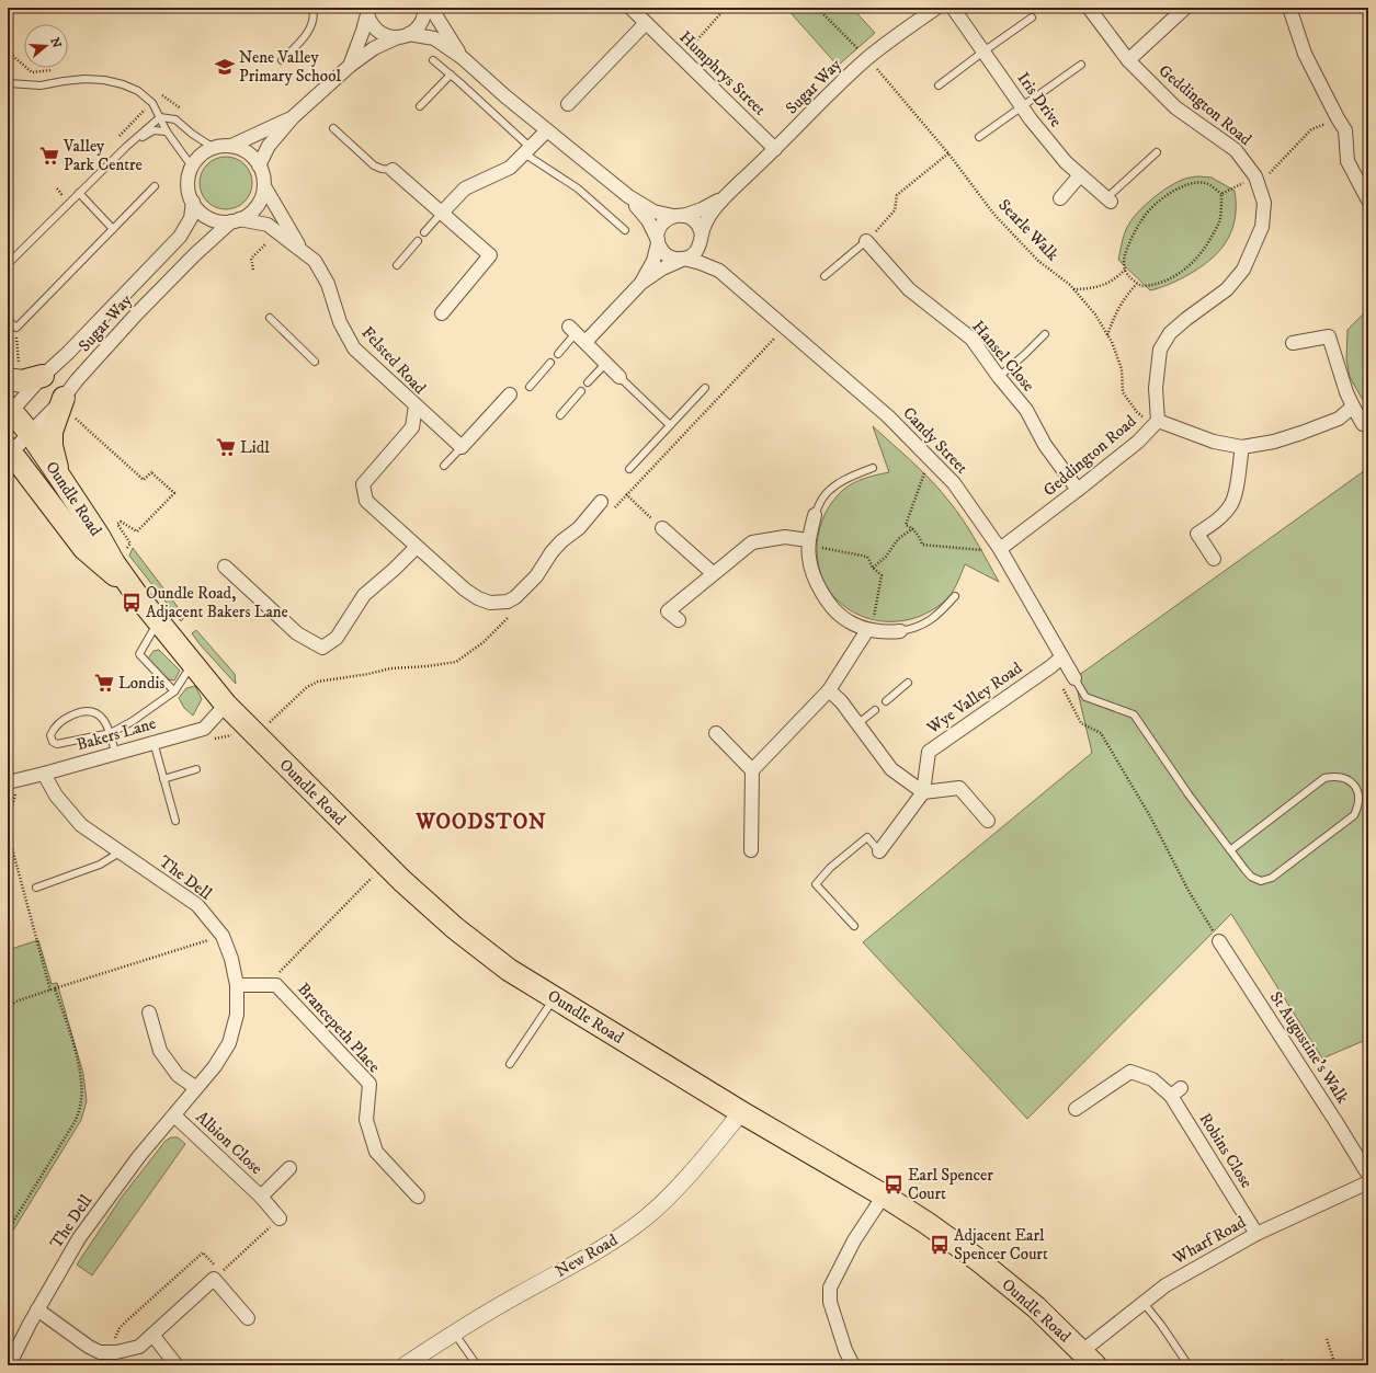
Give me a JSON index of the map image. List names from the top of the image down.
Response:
{
  "streets": {
    "main road": ["Oundle Road"],
    "street": [
      "Humphrys Street",
      "Sugar Way",
      "Iris Drive",
      "Geddington Road",
      "Hansel Close",
      "Felsted Road",
      "Candy Street",
      "Wye Valley Road",
      "Bakers Lane",
      "The Dell",
      "Brancepeth Place",
      "St Augustine's Walk",
      "Albion Close",
      "Robins Close",
      "Wharf Road",
      "New Road"
    ],
    "path": ["Searle Walk"]
  },
  "crossings": [
    ["Humphrys Street", "Sugar Way"],
    ["Sugar Way", "Searle Walk"],
    ["Sugar Way", "Candy Street"],
    ["Sugar Way", "Oundle Road"],
    ["Geddington Road", "Searle Walk"],
    ["Geddington Road", "Hansel Close"],
    ["Geddington Road", "Candy Street"],
    ["Candy Street", "Wye Valley Road"],
    ["Oundle Road", "Bakers Lane"],
    ["Oundle Road", "Wharf Road"],
    ["Oundle Road", "New Road"],
    ["Bakers Lane", "The Dell"],
    ["The Dell", "Brancepeth Place"],
    ["The Dell", "Albion Close"],
    ["Robins Close", "Wharf Road"]
  ],
  "districts": ["WOODSTON"],
  "places": {
    "school or university": ["Nene Valley Primary School"],
    "supermarket": ["Valley Park Centre", "Lidl", "Londis"],
    "bus stop": ["Oundle Road, Adjacent Bakers Lane", "Earl Spencer Court", "Adjacent Earl Spencer Court"]
  },
  "north": "right"
}
